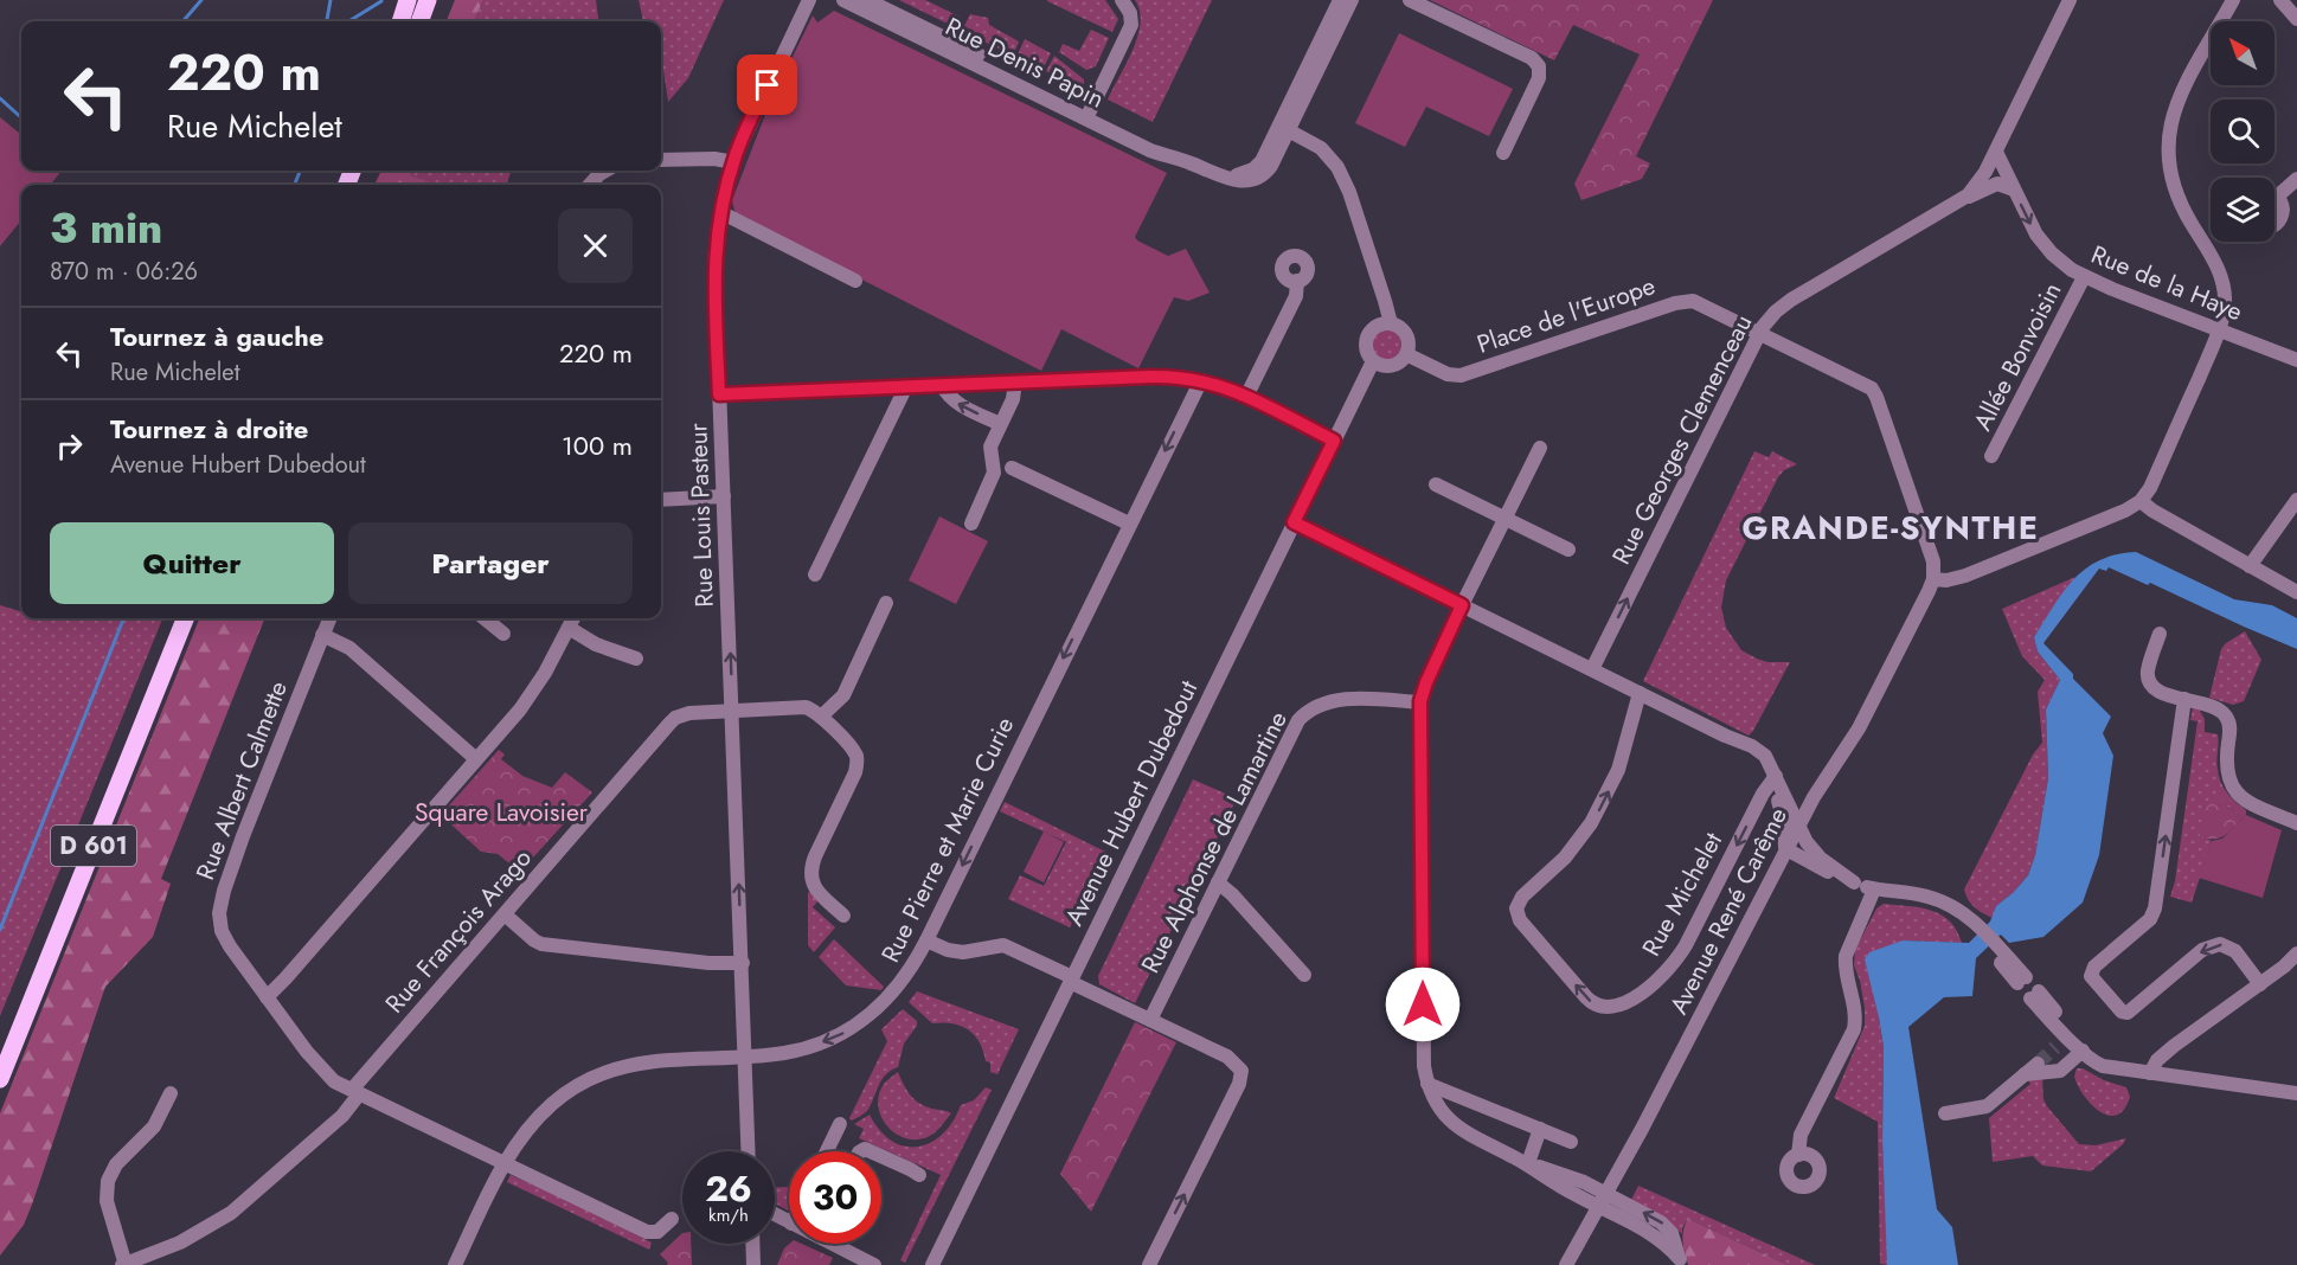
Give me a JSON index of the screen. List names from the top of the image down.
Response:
{
  "streets": {
    "main road": ["D 601"],
    "street": [
      "Rue Denis Papin",
      "Rue de la Haye",
      "Place de l'Europe",
      "Allée Bonvoisin",
      "Rue Georges Clemenceau",
      "Rue Louis Pasteur",
      "Rue Albert Calmette",
      "Avenue Hubert Dubedout",
      "Rue Pierre et Marie Curie",
      "Rue Alphonse de Lamartine",
      "Rue Michelet",
      "Avenue René Carême",
      "Rue François Arago"
    ]
  },
  "crossings": [
    ["Rue de la Haye", "Allée Bonvoisin"],
    ["Rue de la Haye", "Rue Georges Clemenceau"],
    ["Place de l'Europe", "Rue Georges Clemenceau"],
    ["Place de l'Europe", "Avenue Hubert Dubedout"],
    ["Place de l'Europe", "Avenue René Carême"],
    ["Rue Louis Pasteur", "Rue Pierre et Marie Curie"],
    ["Rue Louis Pasteur", "Rue François Arago"],
    ["Rue Albert Calmette", "Rue Pierre et Marie Curie"],
    ["Rue Albert Calmette", "Rue François Arago"]
  ],
  "one_way": ["Rue Georges Clemenceau", "Rue Louis Pasteur", "Rue Pierre et Marie Curie"],
  "districts": ["GRANDE-SYNTHE"],
  "parks": ["Square Lavoisier"],
  "north": "top left",
  "page": {
    "turn": ["220 m", "Rue Michelet"],
    "heading": ["3 min", "870 m · 06:26"],
    "list": [
      {
        "name": "Tournez à gauche",
        "note": "Rue Michelet",
        "value": "220 m"
      },
      {
        "name": "Tournez à droite",
        "note": "Avenue Hubert Dubedout",
        "value": "100 m"
      }
    ],
    "buttons": ["Quitter", "Partager"],
    "speed": "26 km/h",
    "limit": "30"
  }
}
